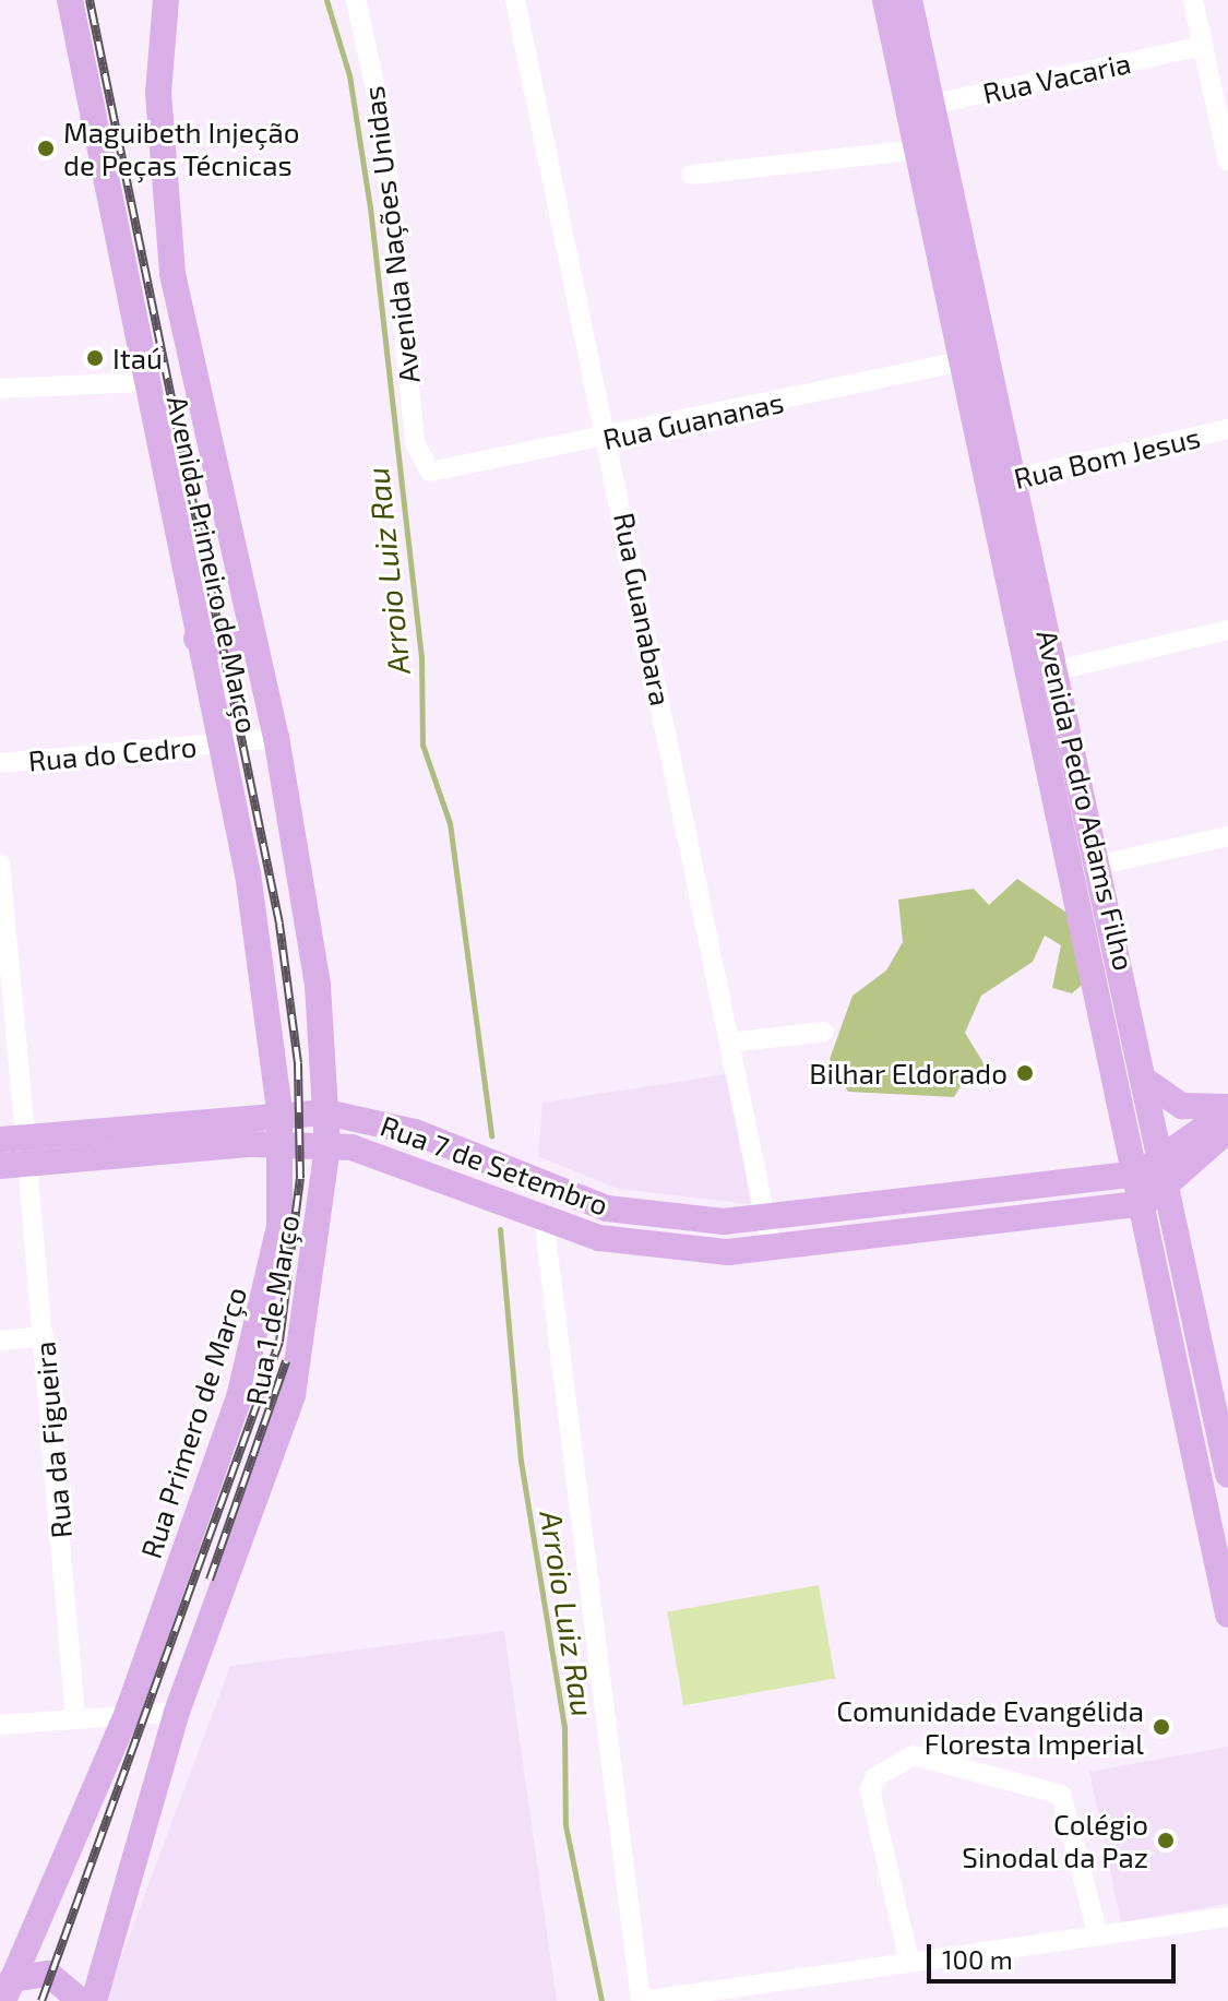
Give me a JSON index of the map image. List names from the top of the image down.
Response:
{
  "streets": {
    "main road": [
      "Avenida Primeiro de Março",
      "Avenida Pedro Adams Filho",
      "Rua 7 de Setembro",
      "Rua 1 de Março",
      "Rua Primero de Março"
    ],
    "street": [
      "Rua Vacaria",
      "Avenida Nações Unidas",
      "Rua Guananas",
      "Rua Bom Jesus",
      "Rua Guanabara",
      "Rua do Cedro",
      "Rua da Figueira"
    ]
  },
  "crossings": [
    ["Rua Vacaria", "Avenida Pedro Adams Filho"],
    ["Avenida Nações Unidas", "Rua Guananas"],
    ["Rua Guananas", "Rua Guanabara"],
    ["Rua Guananas", "Avenida Pedro Adams Filho"],
    ["Rua Bom Jesus", "Avenida Pedro Adams Filho"],
    ["Avenida Primeiro de Março", "Rua do Cedro"],
    ["Avenida Primeiro de Março", "Rua 7 de Setembro"],
    ["Avenida Primeiro de Março", "Rua 1 de Março"],
    ["Avenida Primeiro de Março", "Rua Primero de Março"],
    ["Rua Guanabara", "Rua 7 de Setembro"],
    ["Avenida Pedro Adams Filho", "Rua 7 de Setembro"],
    ["Rua 7 de Setembro", "Rua 1 de Março"],
    ["Rua 7 de Setembro", "Rua Primero de Março"],
    ["Rua 7 de Setembro", "Rua da Figueira"]
  ],
  "water": ["Arroio Luiz Rau"],
  "places": [
    "Maguibeth Injeção de Peças Técnicas",
    "Itaú",
    "Bilhar Eldorado",
    "Comunidade Evangélida Floresta Imperial",
    "Colégio Sinodal da Paz"
  ],
  "scale_bar": "100 m"
}
